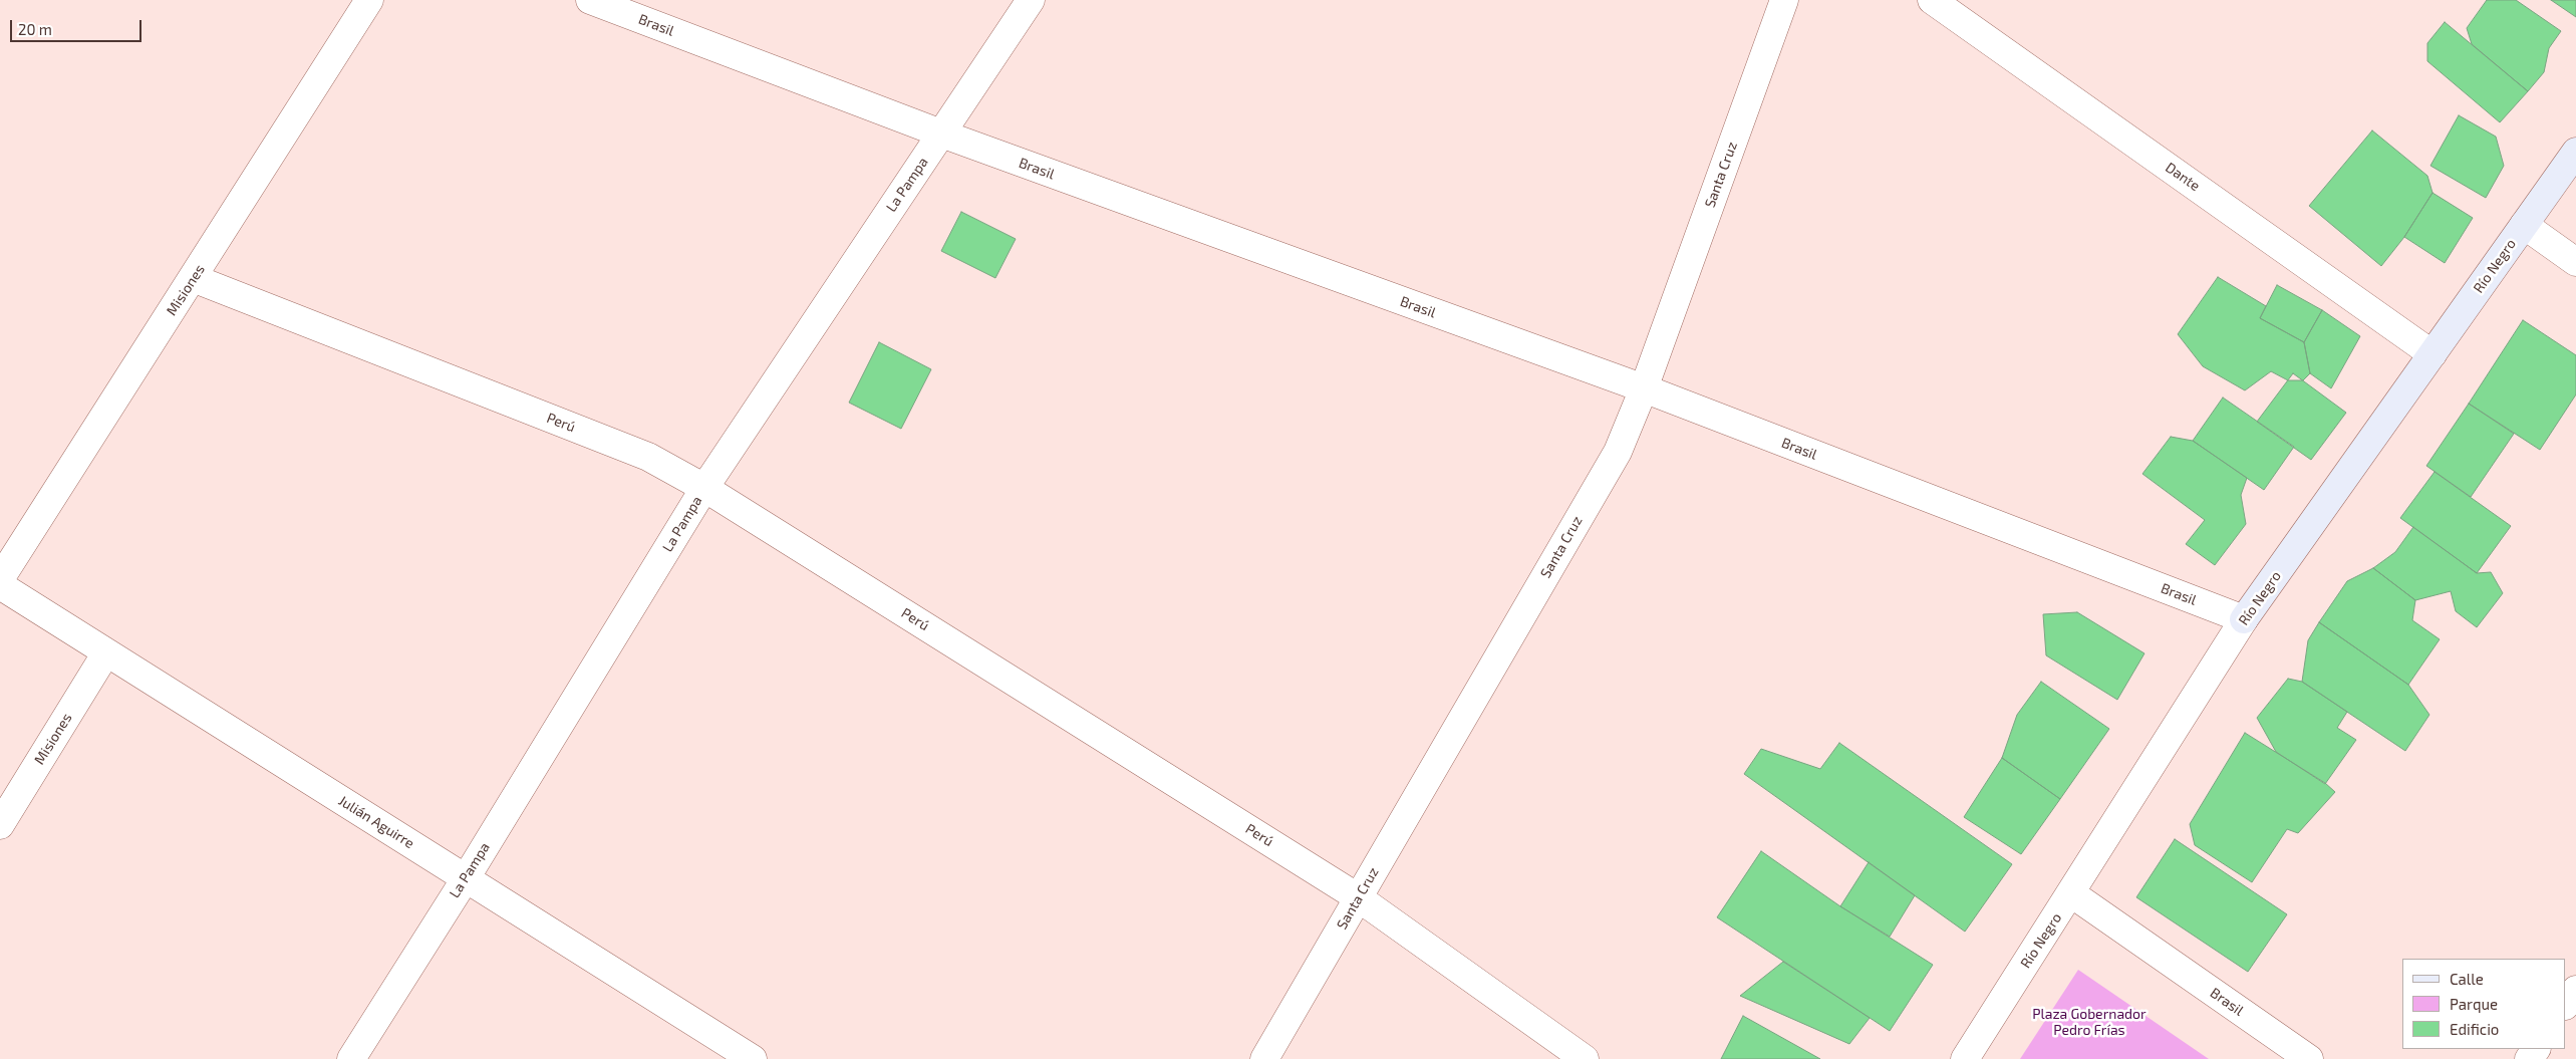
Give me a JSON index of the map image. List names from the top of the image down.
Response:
{
  "streets": {
    "main road": ["Río Negro"],
    "street": [
      "Brasil",
      "Santa Cruz",
      "Dante",
      "La Pampa",
      "Misiones",
      "Perú",
      "Julián Aguirre"
    ]
  },
  "crossings": [
    ["Brasil", "Santa Cruz"],
    ["Brasil", "La Pampa"],
    ["Brasil", "Río Negro"],
    ["Santa Cruz", "Perú"],
    ["Dante", "Río Negro"],
    ["La Pampa", "Perú"],
    ["La Pampa", "Julián Aguirre"],
    ["Misiones", "Perú"],
    ["Misiones", "Julián Aguirre"]
  ],
  "parks": ["Plaza Gobernador Pedro Frías"],
  "legend": ["Calle", "Parque", "Edificio"],
  "scale_bar": "20 m"
}
